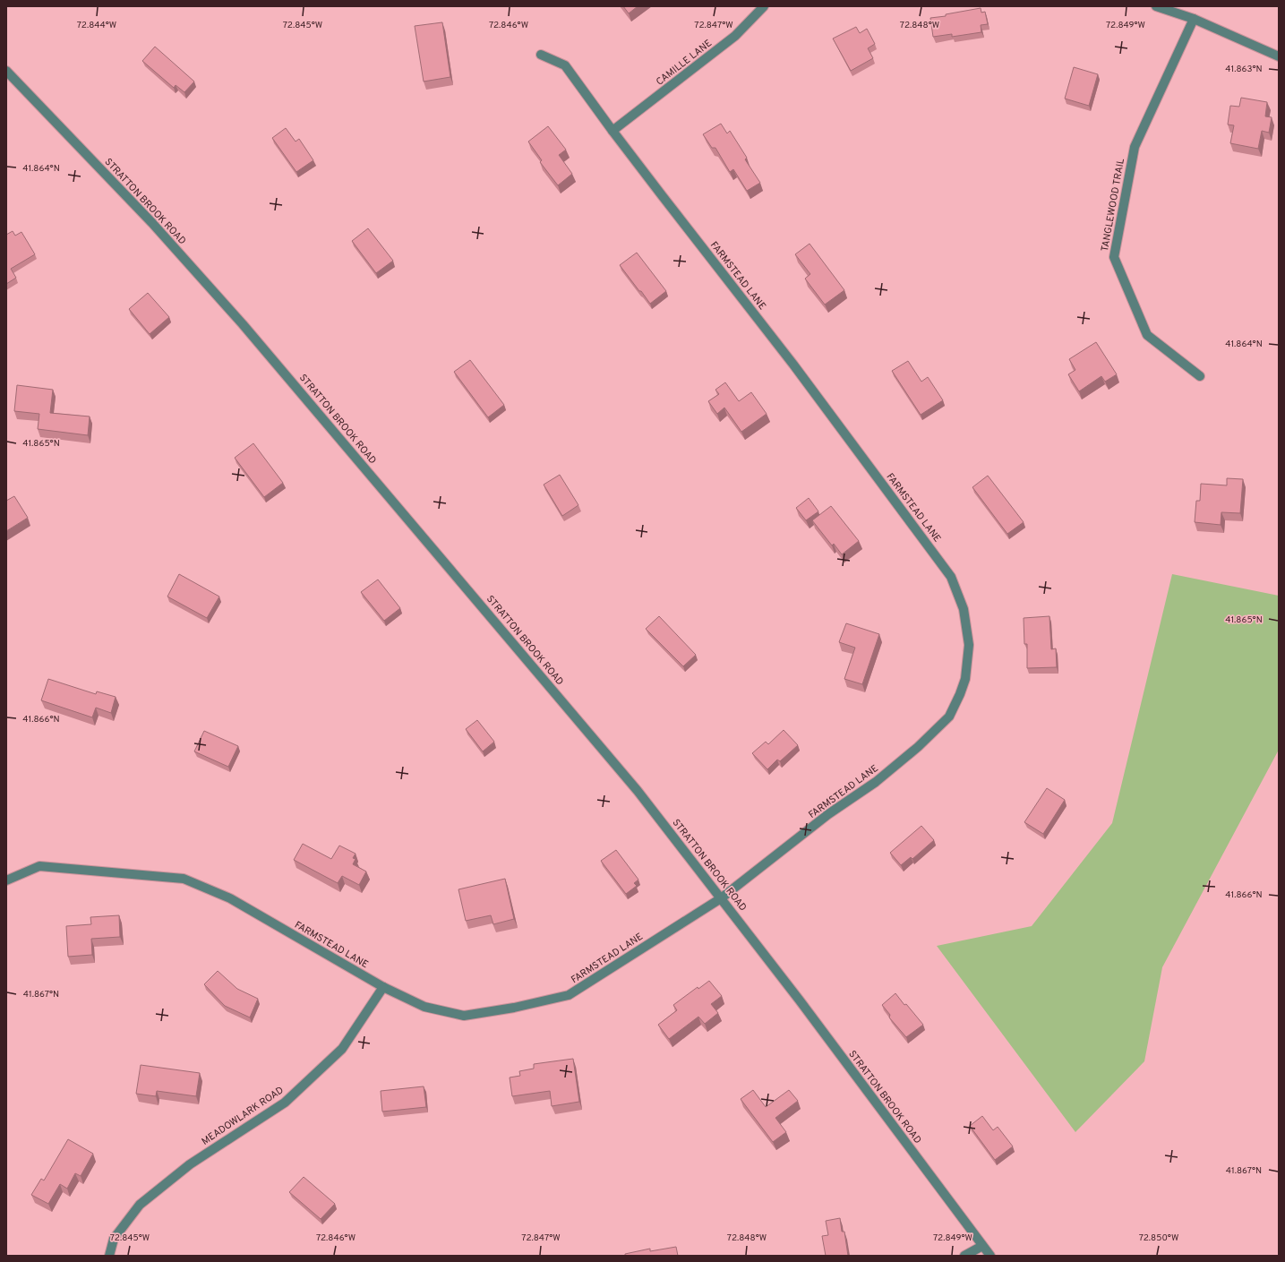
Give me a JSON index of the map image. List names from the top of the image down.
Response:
{
  "streets": {
    "street": [
      "CAMILLE LANE",
      "STRATTON BROOK ROAD",
      "TANGLEWOOD TRAIL",
      "FARMSTEAD LANE",
      "MEADOWLARK ROAD"
    ]
  },
  "crossings": [
    ["CAMILLE LANE", "FARMSTEAD LANE"],
    ["STRATTON BROOK ROAD", "FARMSTEAD LANE"],
    ["FARMSTEAD LANE", "MEADOWLARK ROAD"]
  ],
  "coordinates": [
    "72.844°W",
    "72.845°W",
    "72.846°W",
    "72.847°W",
    "72.848°W",
    "72.849°W",
    "41.863°N",
    "41.864°N",
    "41.865°N",
    "41.866°N",
    "41.867°N",
    "72.850°W"
  ]
}
